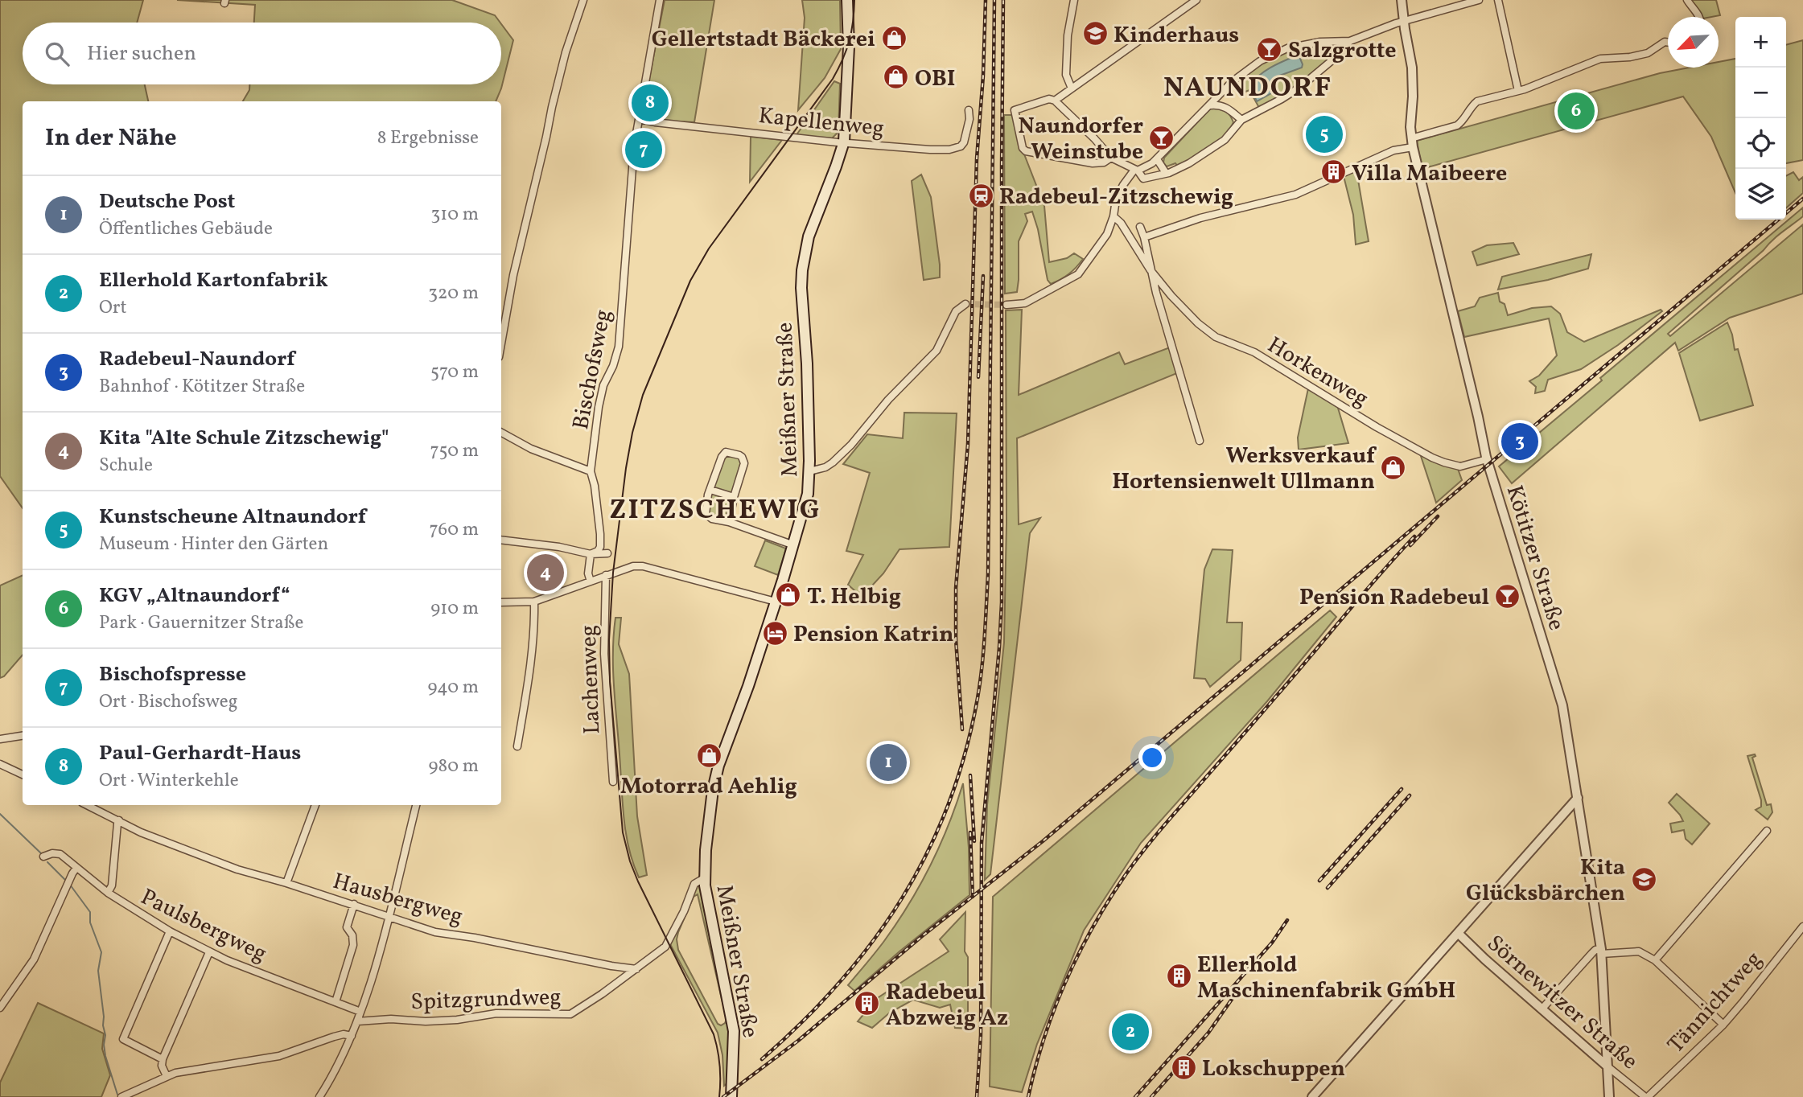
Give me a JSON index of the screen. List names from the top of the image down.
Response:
{
  "streets": {
    "main road": ["Meißner Straße"],
    "street": [
      "Kapellenweg",
      "Bischofsweg",
      "Horkenweg",
      "Kötitzer Straße",
      "Lachenweg",
      "Hausbergweg",
      "Paulsbergweg",
      "Spitzgrundweg",
      "Sörnewitzer Straße",
      "Tännichtweg"
    ]
  },
  "crossings": [
    ["Kapellenweg", "Bischofsweg"],
    ["Kapellenweg", "Meißner Straße"],
    ["Horkenweg", "Kötitzer Straße"],
    ["Kötitzer Straße", "Sörnewitzer Straße"],
    ["Hausbergweg", "Spitzgrundweg"],
    ["Sörnewitzer Straße", "Tännichtweg"]
  ],
  "districts": ["NAUNDORF", "ZITZSCHEWIG"],
  "places": {
    "school or university": ["Kinderhaus", "Kita Glücksbärchen"],
    "shop": [
      "Gellertstadt Bäckerei",
      "OBI",
      "Werksverkauf Hortensienwelt Ullmann",
      "T. Helbig",
      "Motorrad Aehlig"
    ],
    "bar": ["Salzgrotte", "Naundorfer Weinstube", "Pension Radebeul"],
    "building": [
      "Villa Maibeere",
      "Ellerhold Maschinenfabrik GmbH",
      "Radebeul Abzweig Az",
      "Lokschuppen"
    ],
    "station": ["Radebeul-Zitzschewig"],
    "hotel": ["Pension Katrin"]
  },
  "north": "bottom left",
  "page": {
    "map_buttons": ["+", "−"],
    "search": "Hier suchen",
    "pins": [
      "8",
      "6",
      "5",
      "7",
      "3",
      "4",
      "1",
      "2"
    ],
    "heading": ["In der Nähe", "8 Ergebnisse"],
    "list": [
      {
        "mark": "1",
        "name": "Deutsche Post",
        "note": "Öffentliches Gebäude",
        "value": "310 m"
      },
      {
        "mark": "2",
        "name": "Ellerhold Kartonfabrik",
        "note": "Ort",
        "value": "320 m"
      },
      {
        "mark": "3",
        "name": "Radebeul-Naundorf",
        "note": "Bahnhof · Kötitzer Straße",
        "value": "570 m"
      },
      {
        "mark": "4",
        "name": "Kita \"Alte Schule Zitzschewig\"",
        "note": "Schule",
        "value": "750 m"
      },
      {
        "mark": "5",
        "name": "Kunstscheune Altnaundorf",
        "note": "Museum · Hinter den Gärten",
        "value": "760 m"
      },
      {
        "mark": "6",
        "name": "KGV „Altnaundorf“",
        "note": "Park · Gauernitzer Straße",
        "value": "910 m"
      },
      {
        "mark": "7",
        "name": "Bischofspresse",
        "note": "Ort · Bischofsweg",
        "value": "940 m"
      },
      {
        "mark": "8",
        "name": "Paul-Gerhardt-Haus",
        "note": "Ort · Winterkehle",
        "value": "980 m"
      }
    ]
  }
}
